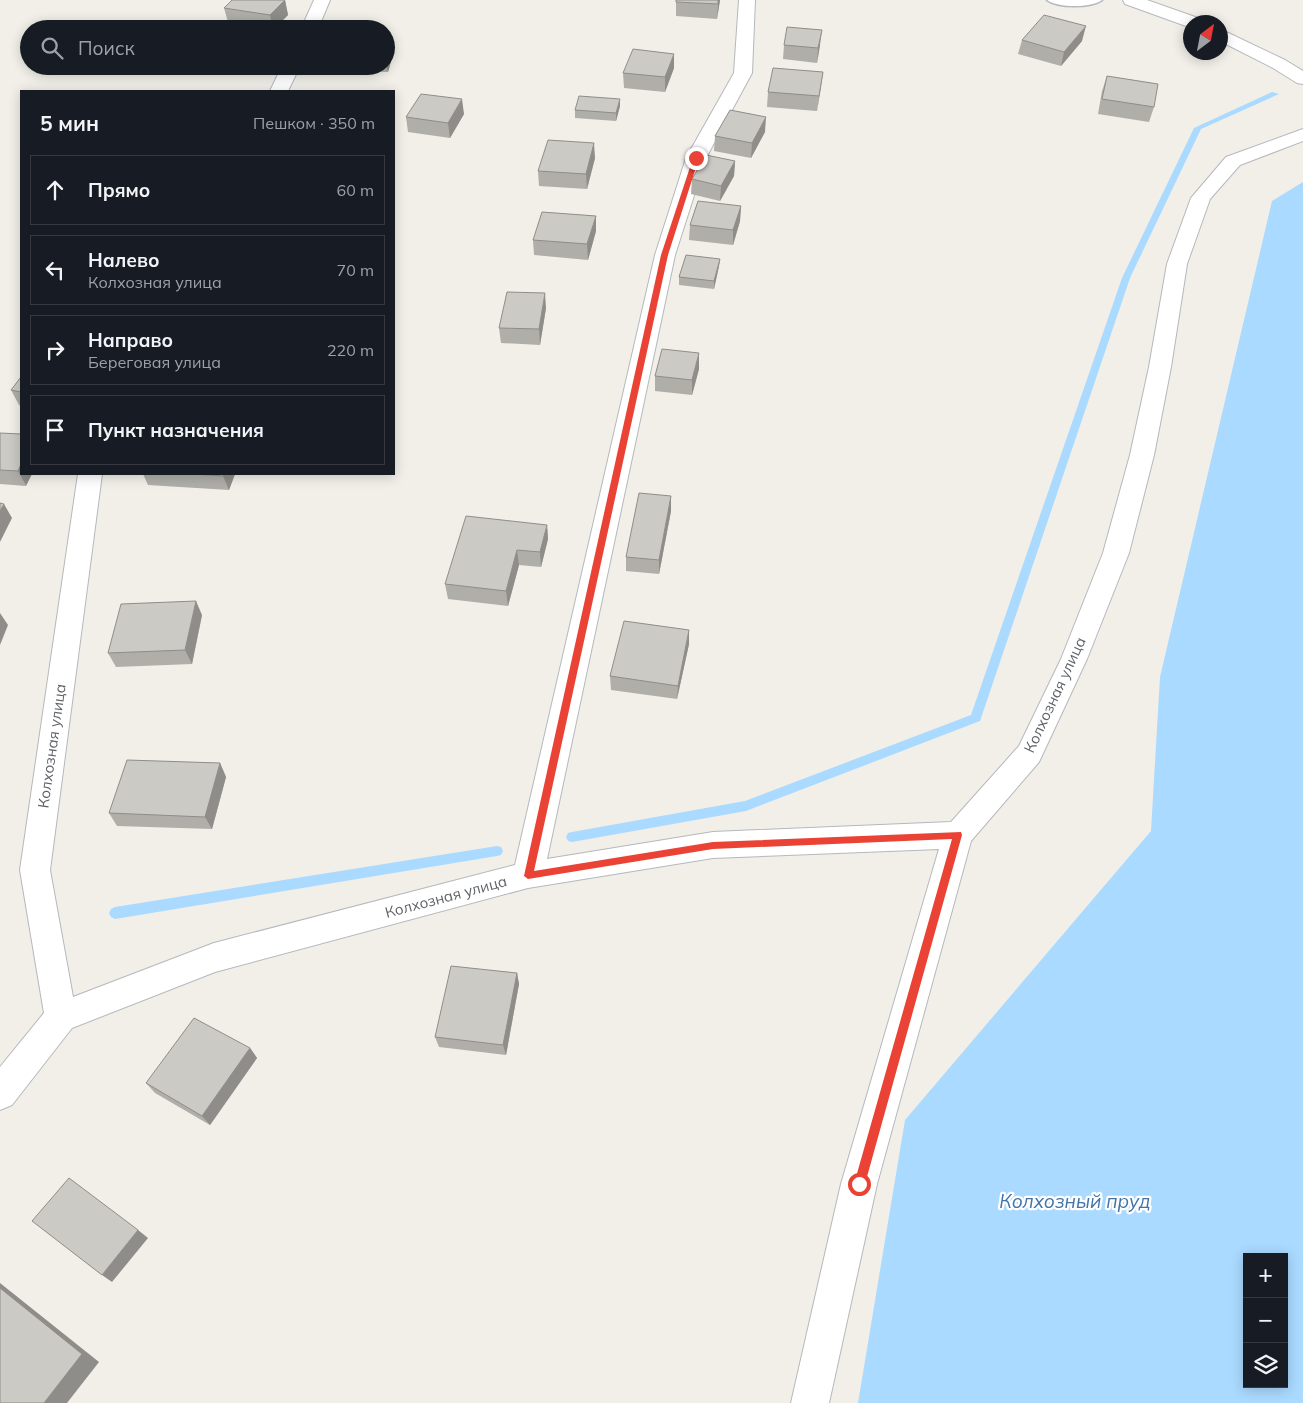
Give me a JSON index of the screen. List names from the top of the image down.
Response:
{
  "streets": {
    "street": ["Колхозная улица"]
  },
  "water": ["Колхозный пруд"],
  "north": "top right",
  "page": {
    "search": "Поиск",
    "heading": ["5 мин", "Пешком · 350 m"],
    "list": [
      ["Прямо", "60 m"],
      ["Налево", "Колхозная улица", "70 m"],
      ["Направо", "Береговая улица", "220 m"],
      "Пункт назначения"
    ],
    "map_buttons": ["+", "−"]
  }
}
